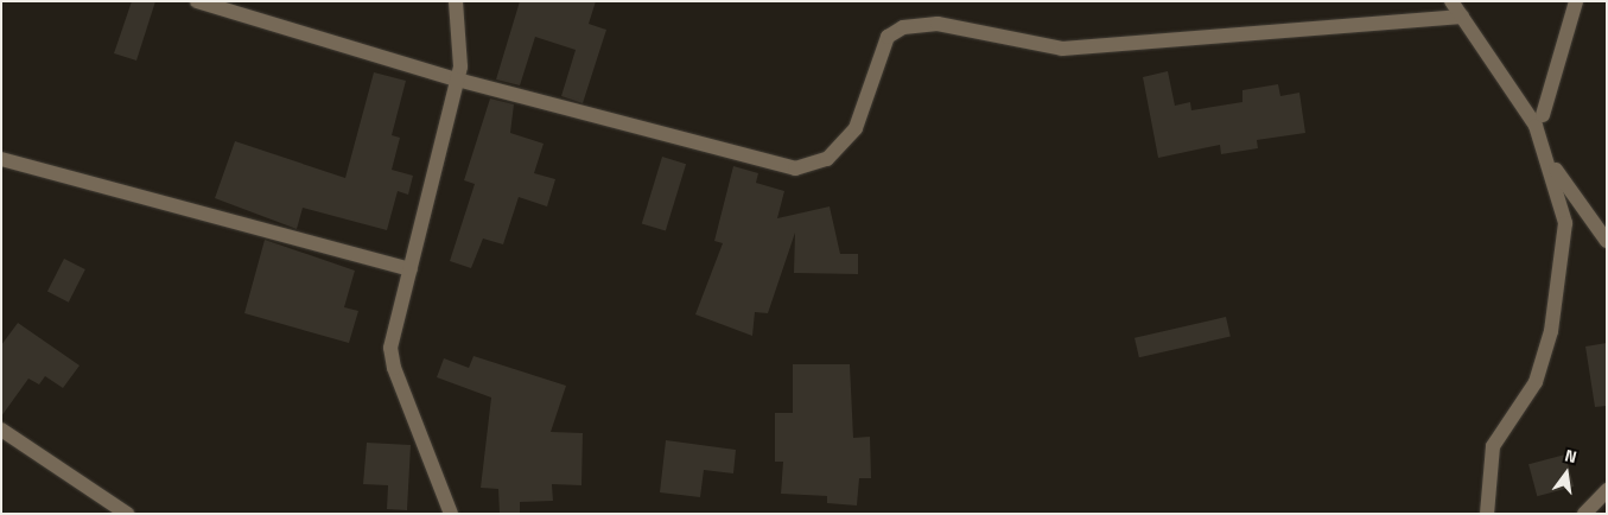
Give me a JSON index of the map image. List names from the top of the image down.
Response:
{
  "north": "top"
}
